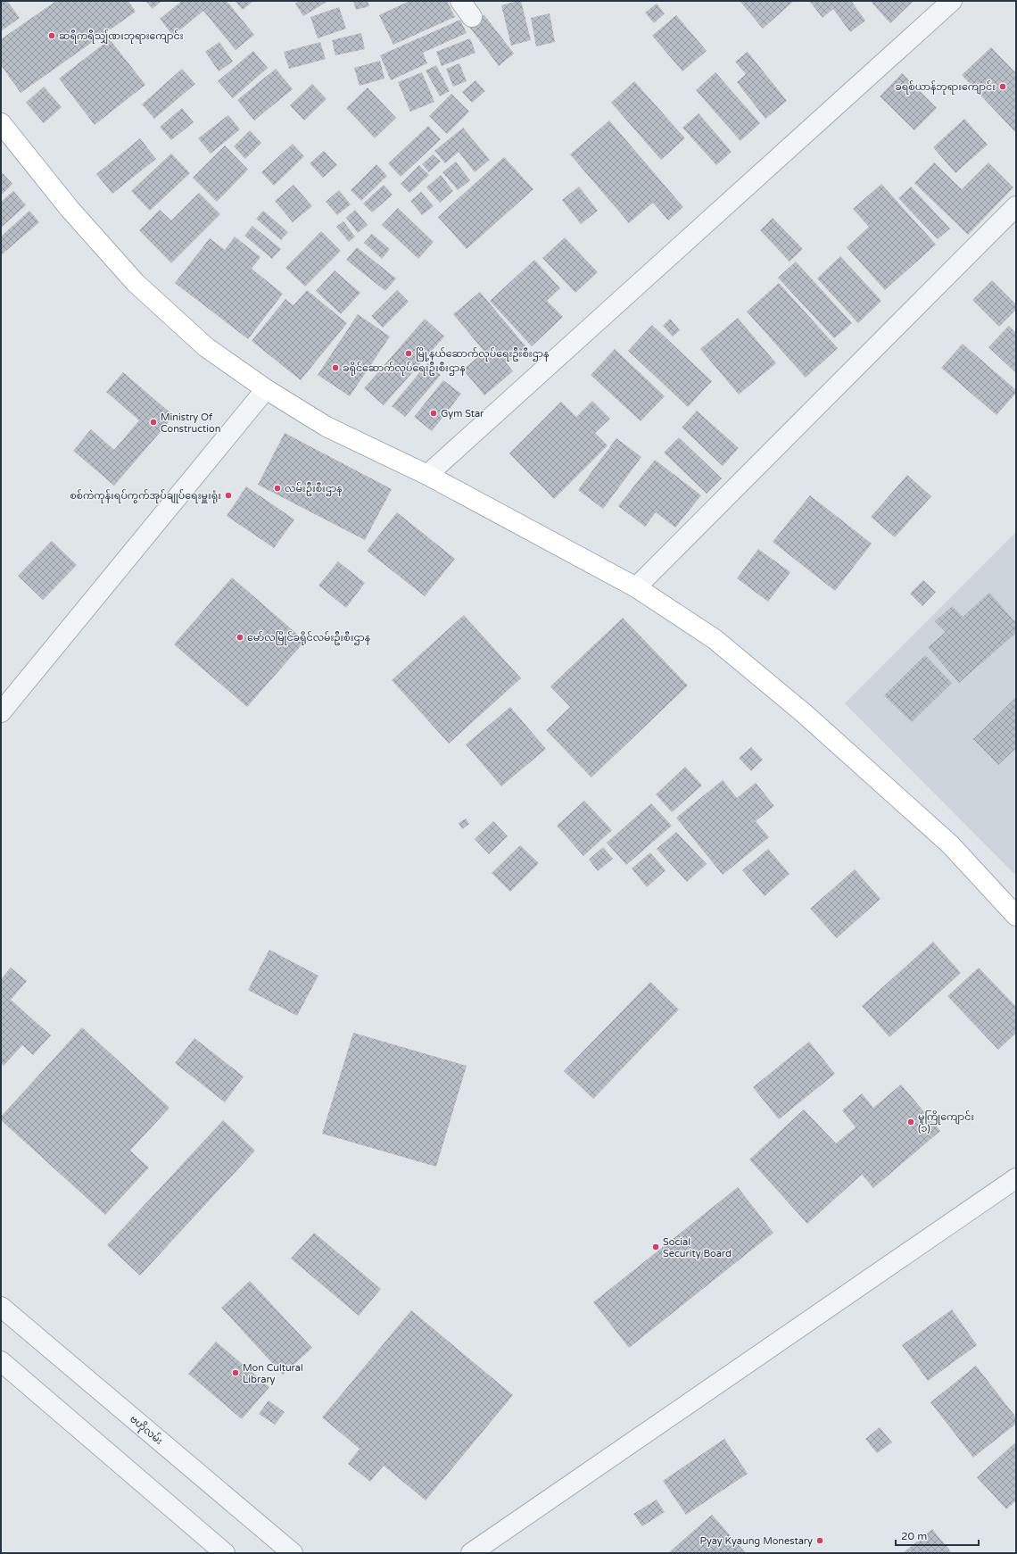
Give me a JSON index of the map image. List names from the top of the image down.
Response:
{
  "streets": {
    "street": ["ဗဟိုလမ်း"]
  },
  "places": [
    "ဆရီကရီသျှ်ဏးဘုရားကျောင်း",
    "ခရစ်ယာန်ဘုရားကျောင်း",
    "မြို့နယ်ဆောက်လုပ်ရေးဦးစီးဌာန",
    "ခရိုင်ဆောက်လုပ်ရေးဦးစီးဌာန",
    "Gym Star",
    "Ministry Of Construction",
    "လမ်းဦးစီးဌာန",
    "စစ်ကဲကုန်းရပ်ကွက်အုပ်ချုပ်ရေးမှူးရုံး",
    "မော်လမြိုင်ခရိုင်လမ်းဦးစီးဌာန",
    "မူကြိုကျောင်း (၁)",
    "Social Security Board",
    "Mon Cultural Library",
    "Pyay Kyaung Monestary"
  ],
  "scale_bar": "20 m"
}
